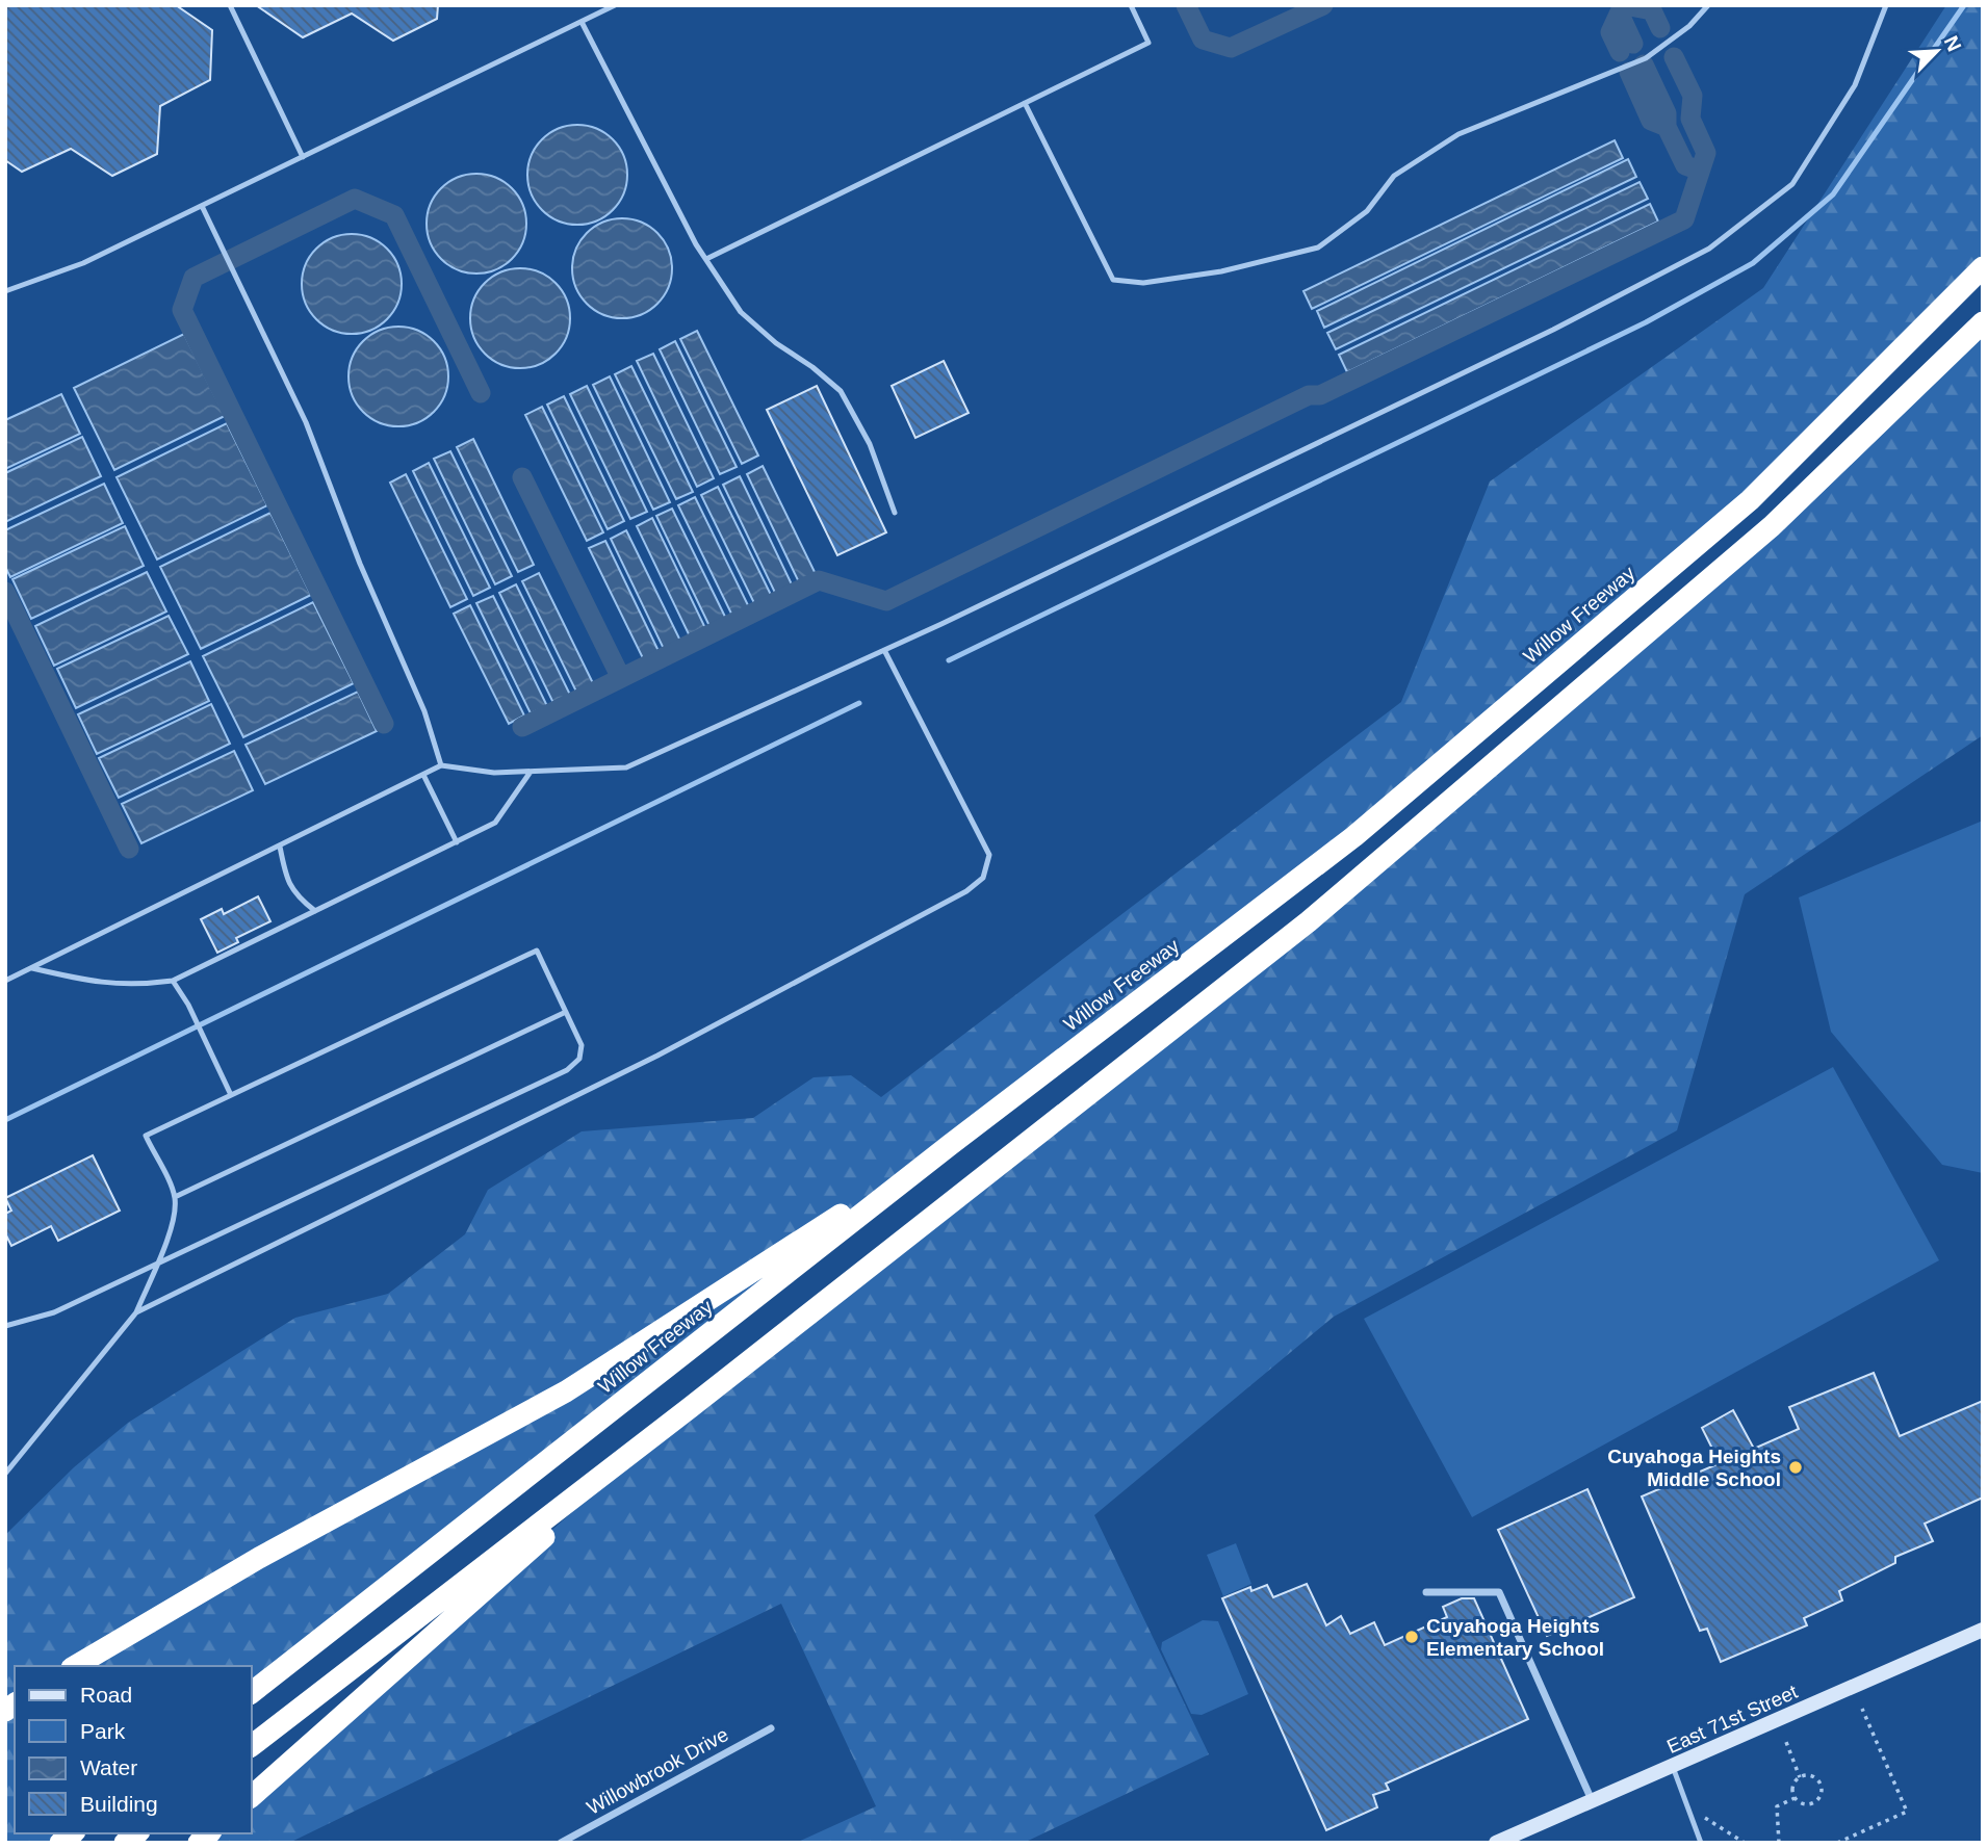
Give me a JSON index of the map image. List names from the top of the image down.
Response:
{
  "streets": {
    "highway": ["Willow Freeway"],
    "main road": ["East 71st Street"],
    "street": ["Willowbrook Drive"]
  },
  "places": ["Cuyahoga Heights Middle School", "Cuyahoga Heights Elementary School"],
  "legend": [
    "Road",
    "Park",
    "Water",
    "Building"
  ],
  "north": "top right"
}
